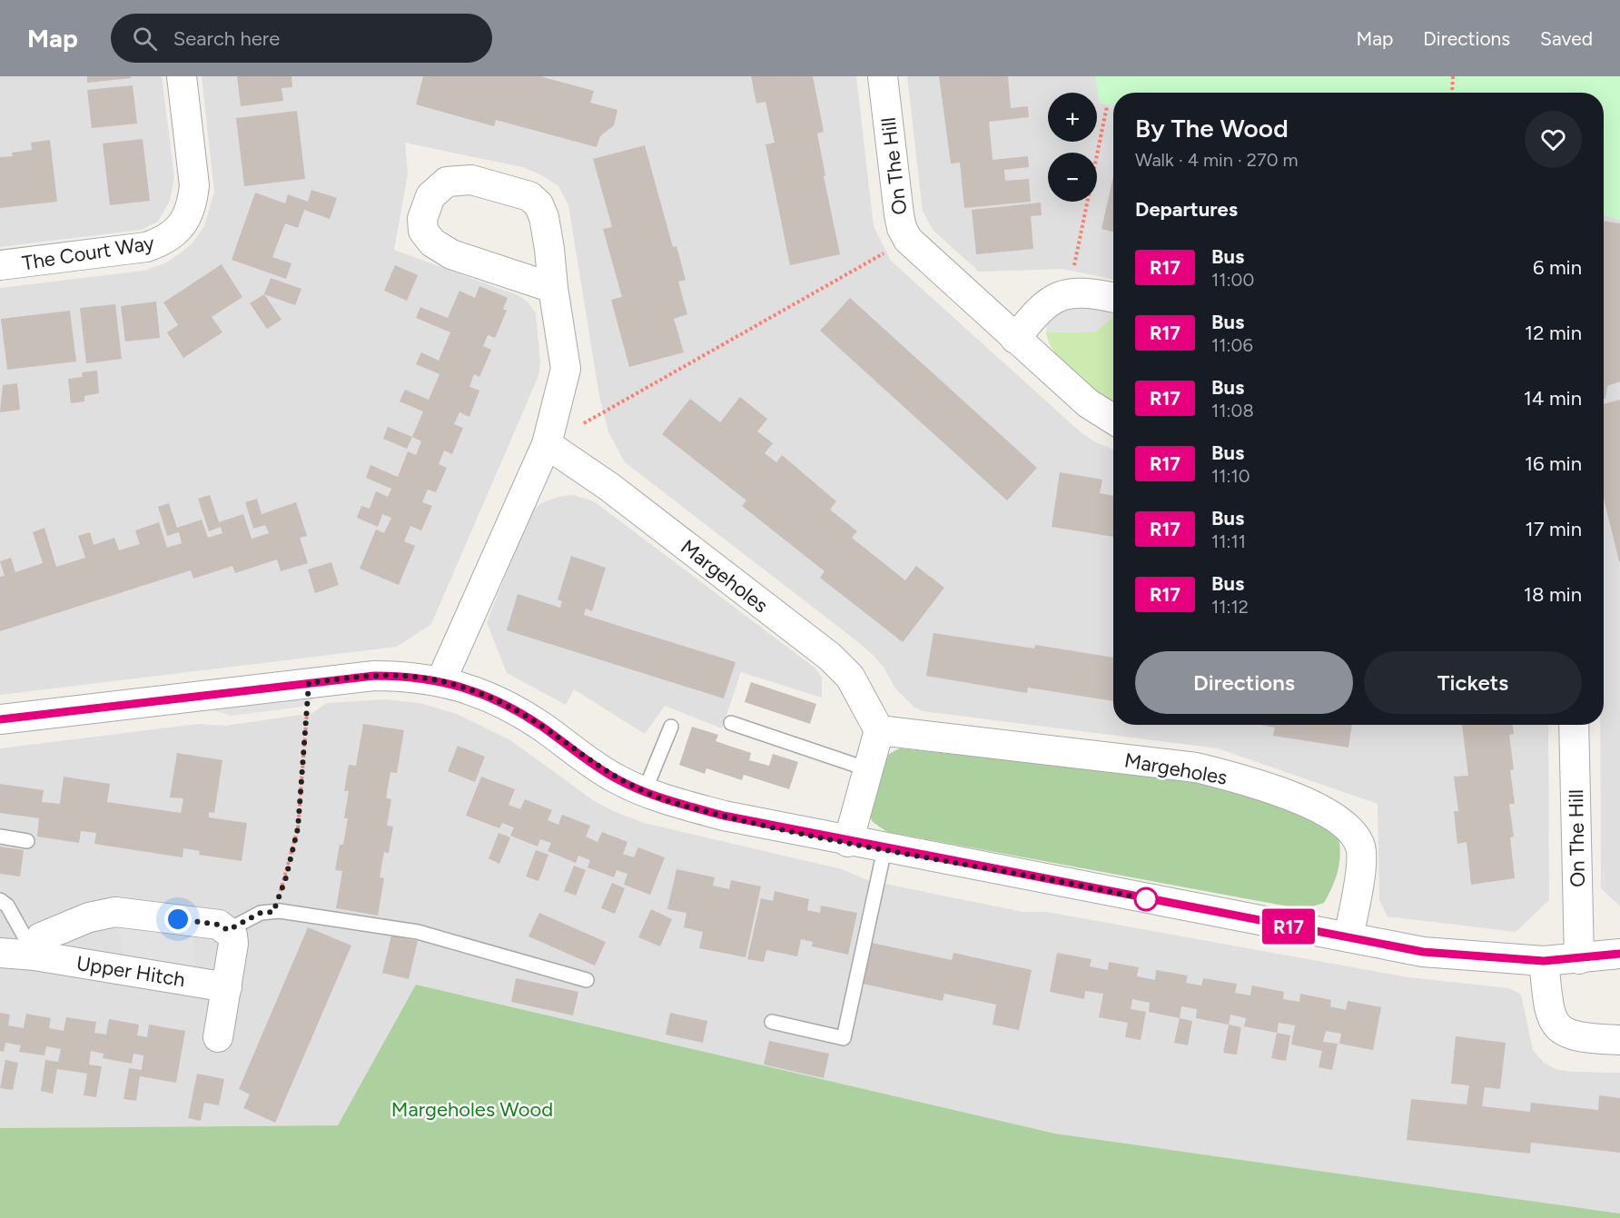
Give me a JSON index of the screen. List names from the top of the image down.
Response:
{
  "streets": {
    "street": [
      "On The Hill",
      "The Court Way",
      "Margeholes",
      "Upper Hitch"
    ]
  },
  "parks": ["Margeholes Wood"],
  "lines": ["bus line R17"],
  "page": {
    "header": "Map",
    "search": "Search here",
    "nav": ["Map", "Directions", "Saved"],
    "on_map": "R17",
    "map_buttons": ["+", "−"],
    "heading": [
      ["By The Wood", "Walk · 4 min · 270 m"],
      "Departures"
    ],
    "list": [
      {
        "mark": "R17",
        "name": "Bus",
        "note": "11:00",
        "value": "6 min"
      },
      {
        "mark": "R17",
        "name": "Bus",
        "note": "11:06",
        "value": "12 min"
      },
      {
        "mark": "R17",
        "name": "Bus",
        "note": "11:08",
        "value": "14 min"
      },
      {
        "mark": "R17",
        "name": "Bus",
        "note": "11:10",
        "value": "16 min"
      },
      {
        "mark": "R17",
        "name": "Bus",
        "note": "11:11",
        "value": "17 min"
      },
      {
        "mark": "R17",
        "name": "Bus",
        "note": "11:12",
        "value": "18 min"
      }
    ],
    "buttons": ["Directions", "Tickets"]
  }
}
